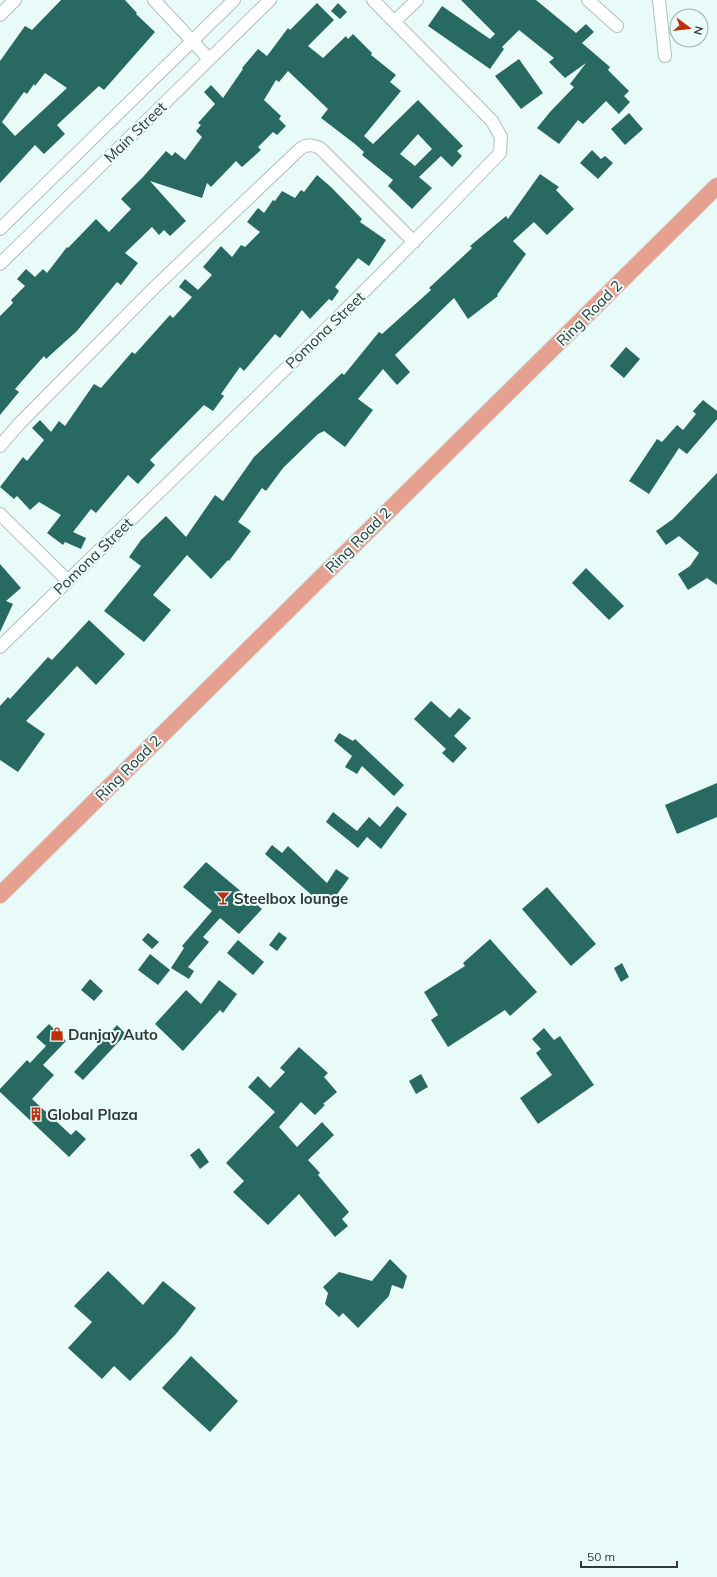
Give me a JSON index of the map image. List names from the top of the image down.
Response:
{
  "streets": {
    "main road": ["Ring Road 2"],
    "street": ["Main Street", "Pomona Street"]
  },
  "places": {
    "bar": ["Steelbox lounge"],
    "shop": ["Danjay Auto"],
    "building": ["Global Plaza"]
  },
  "scale_bar": "50 m",
  "north": "right"
}
